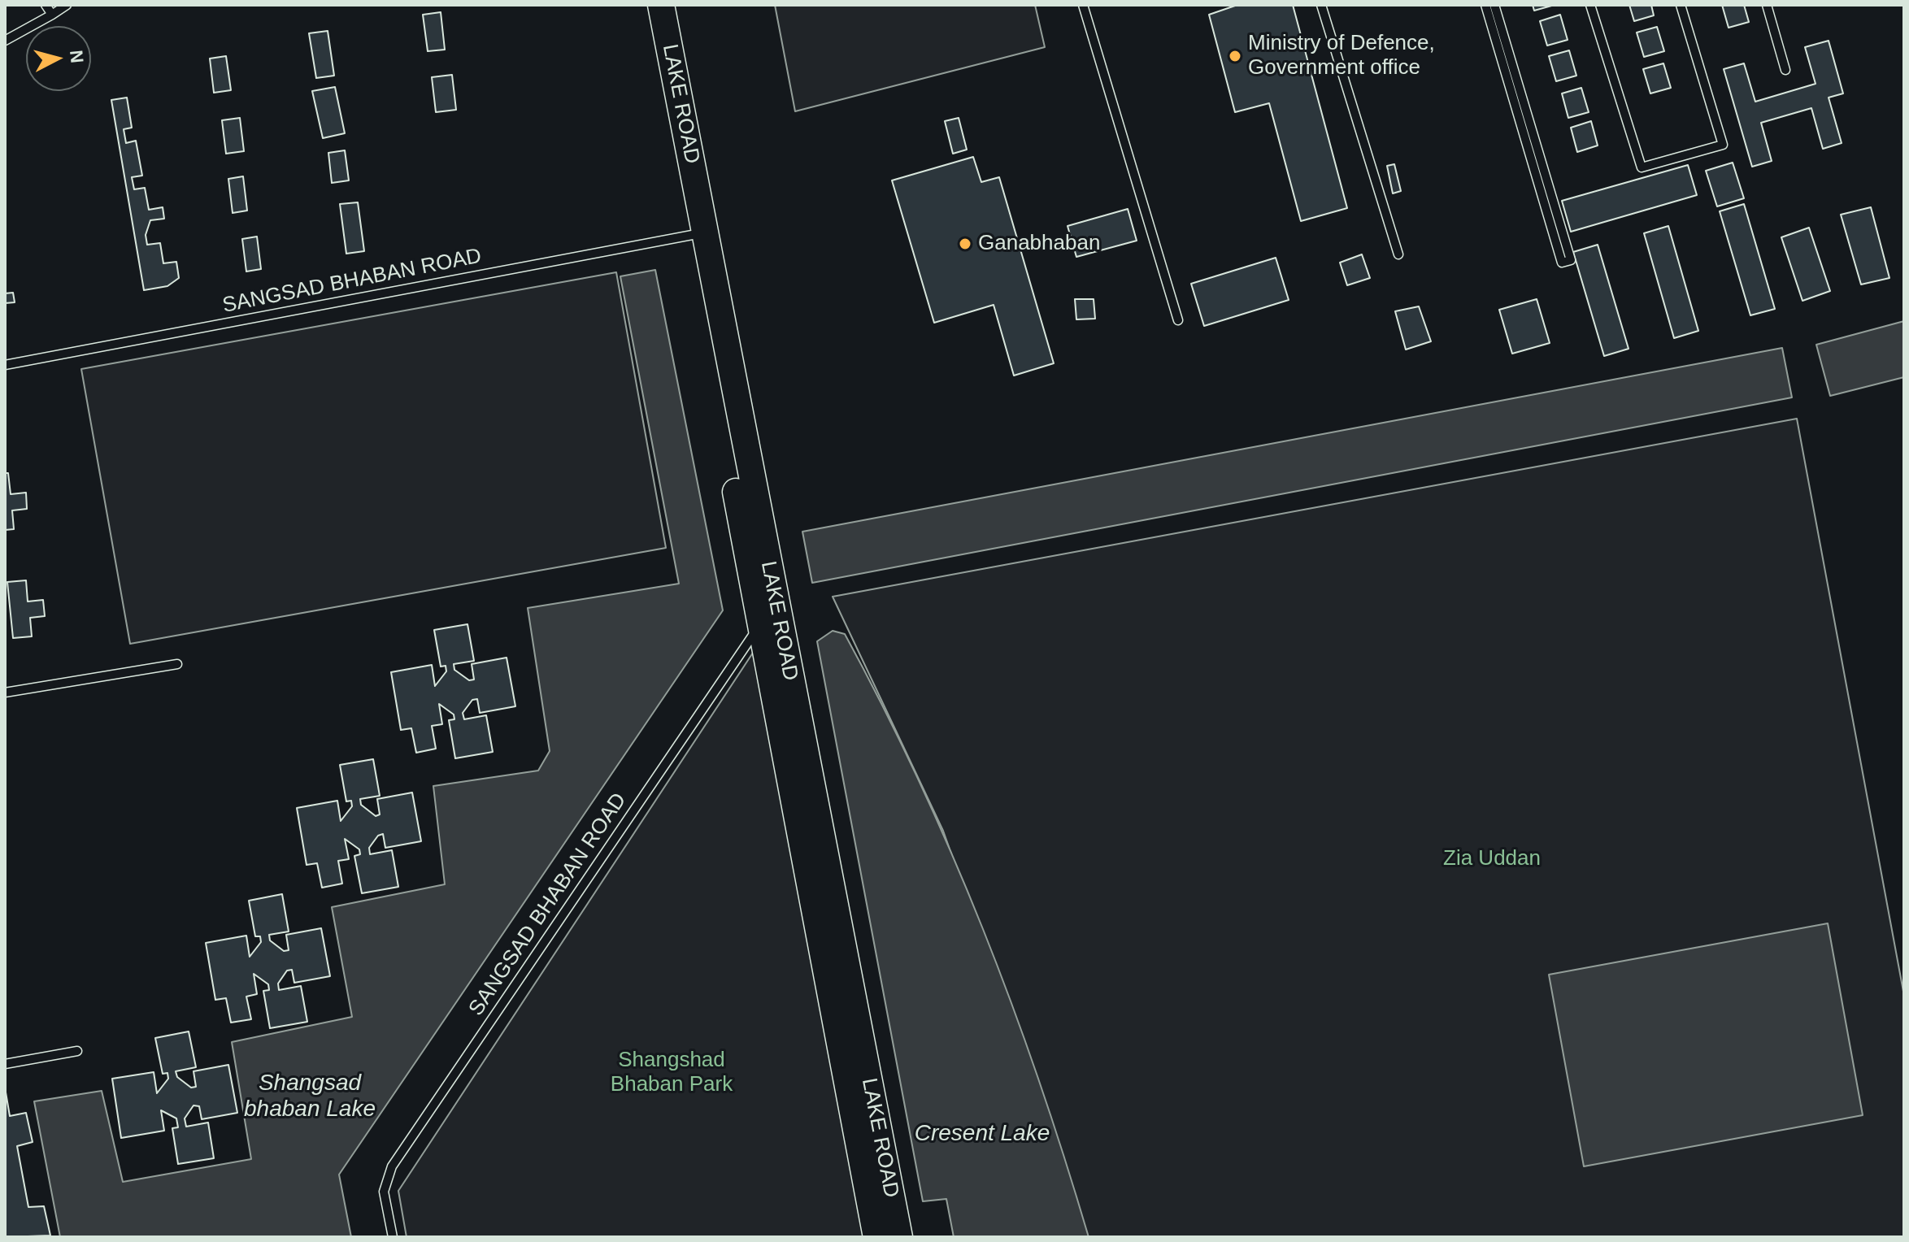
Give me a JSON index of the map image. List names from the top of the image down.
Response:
{
  "streets": {
    "main road": ["LAKE ROAD"],
    "lane": ["SANGSAD BHABAN ROAD"]
  },
  "crossings": [
    ["LAKE ROAD", "SANGSAD BHABAN ROAD"]
  ],
  "water": ["Shangsad bhaban Lake", "Cresent Lake"],
  "parks": ["Zia Uddan", "Shangshad Bhaban Park"],
  "places": ["Ministry of Defence, Government office", "Ganabhaban"],
  "north": "right"
}
